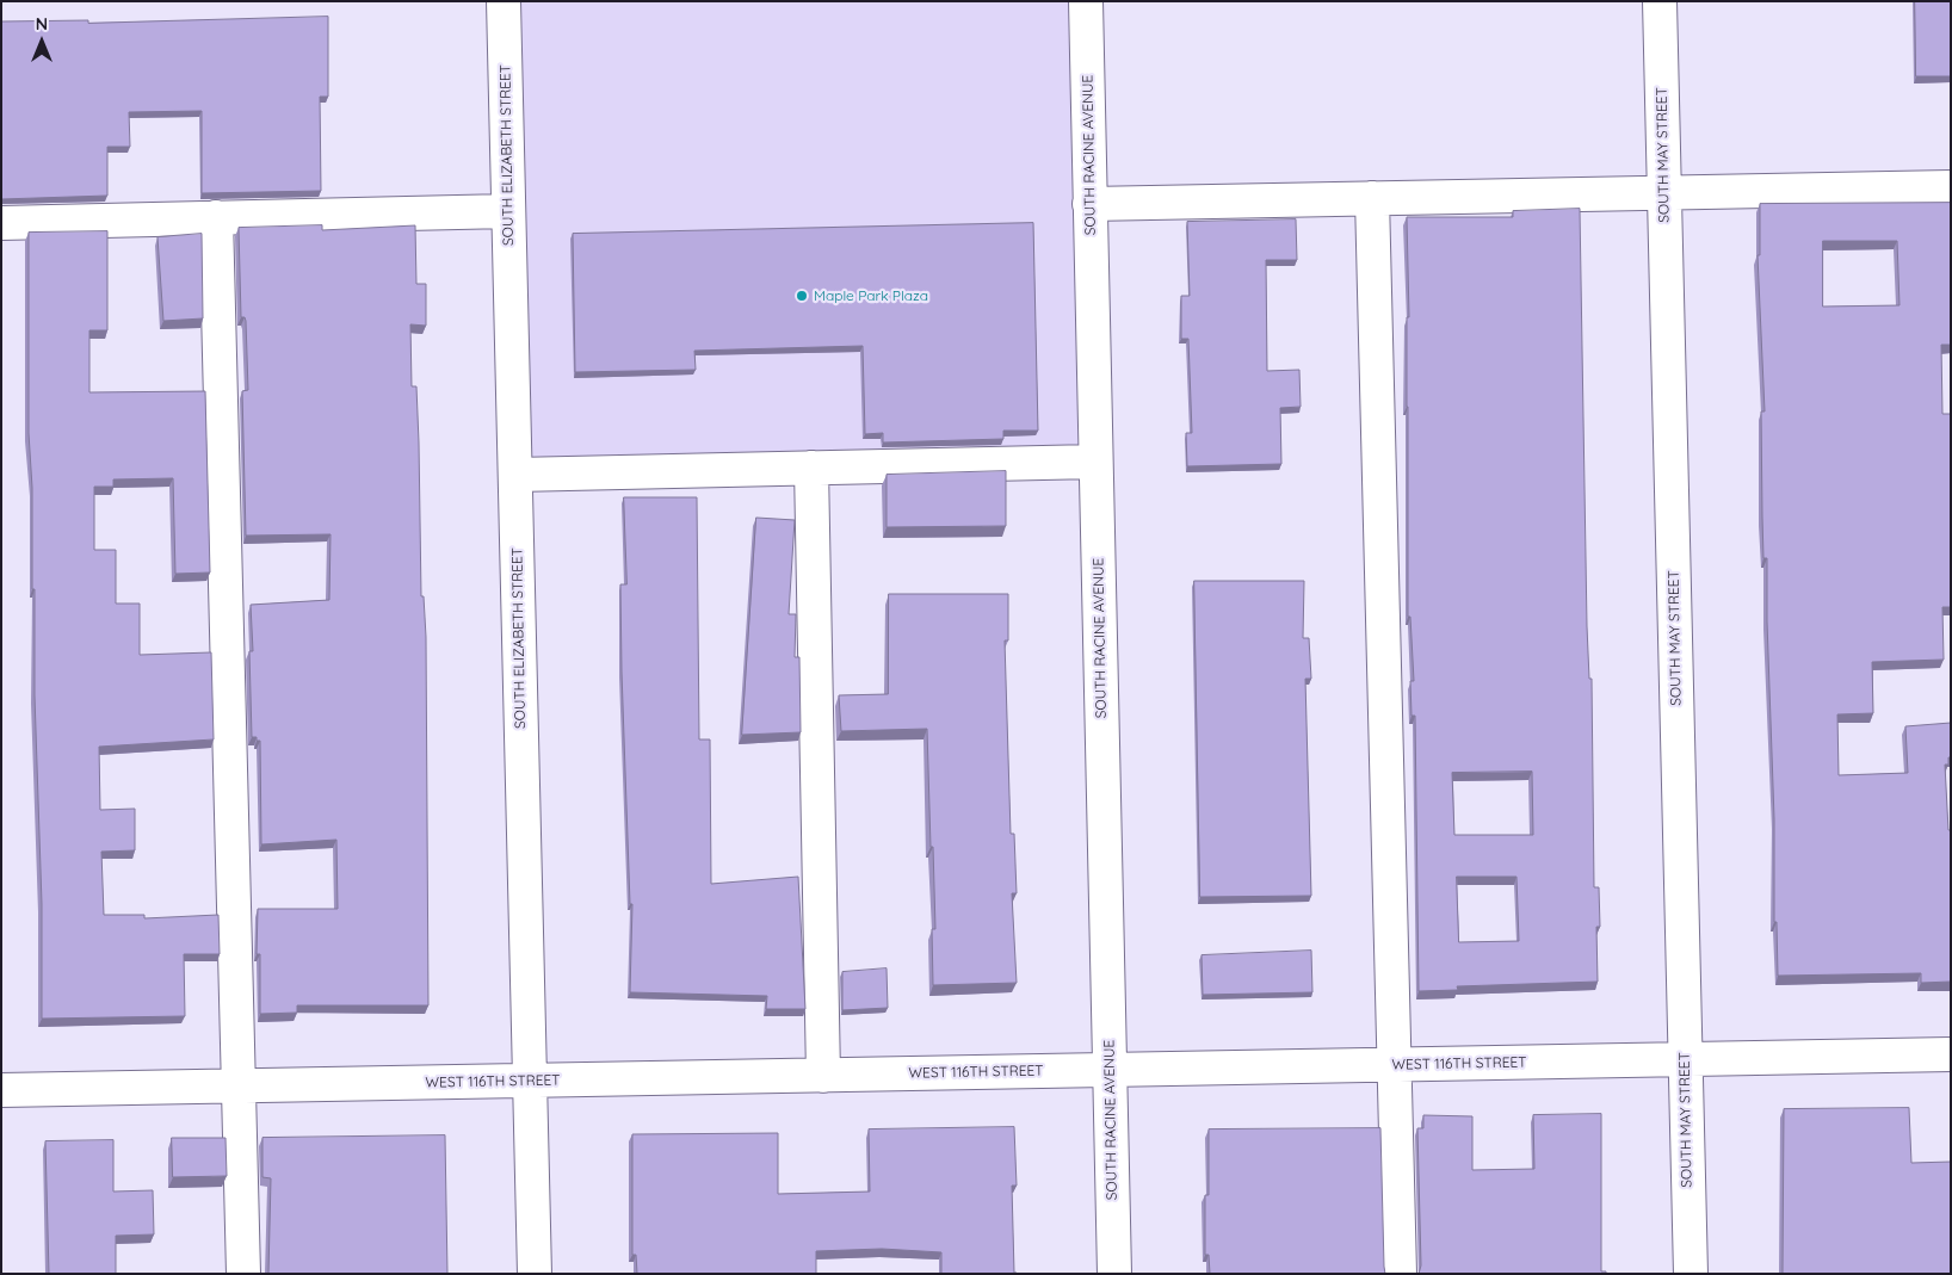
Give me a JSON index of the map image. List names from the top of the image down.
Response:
{
  "streets": {
    "street": [
      "SOUTH ELIZABETH STREET",
      "SOUTH RACINE AVENUE",
      "SOUTH MAY STREET",
      "WEST 116TH STREET"
    ]
  },
  "crossings": [
    ["SOUTH ELIZABETH STREET", "WEST 116TH STREET"],
    ["SOUTH RACINE AVENUE", "WEST 116TH STREET"],
    ["SOUTH MAY STREET", "WEST 116TH STREET"]
  ],
  "places": ["Maple Park Plaza"],
  "north": "top"
}
